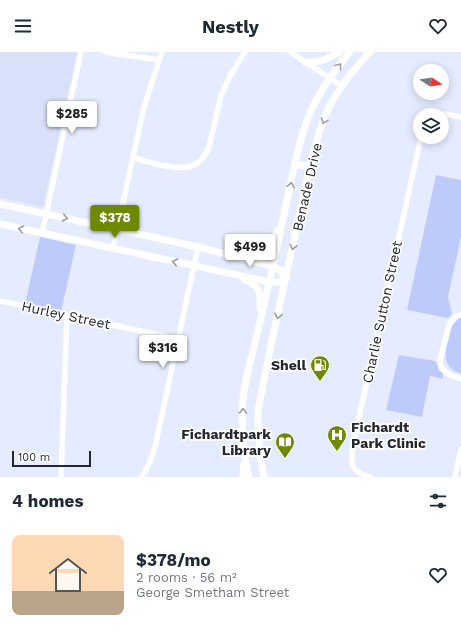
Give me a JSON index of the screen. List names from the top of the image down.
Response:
{
  "streets": {
    "street": ["Benade Drive", "Charlie Sutton Street", "Hurley Street"]
  },
  "places": {
    "fuel station": ["Shell"],
    "hospital": ["Fichardt Park Clinic"],
    "library": ["Fichardtpark Library"]
  },
  "scale_bar": "100 m",
  "north": "right",
  "page": {
    "header": "Nestly",
    "price": [
      "$285",
      "$378",
      "$499",
      "$316"
    ],
    "scale": "100 m",
    "heading": "4 homes",
    "list": [
      {
        "name": "$378/mo",
        "note": "2 rooms · 56 m² · George Smetham Street"
      }
    ]
  }
}
